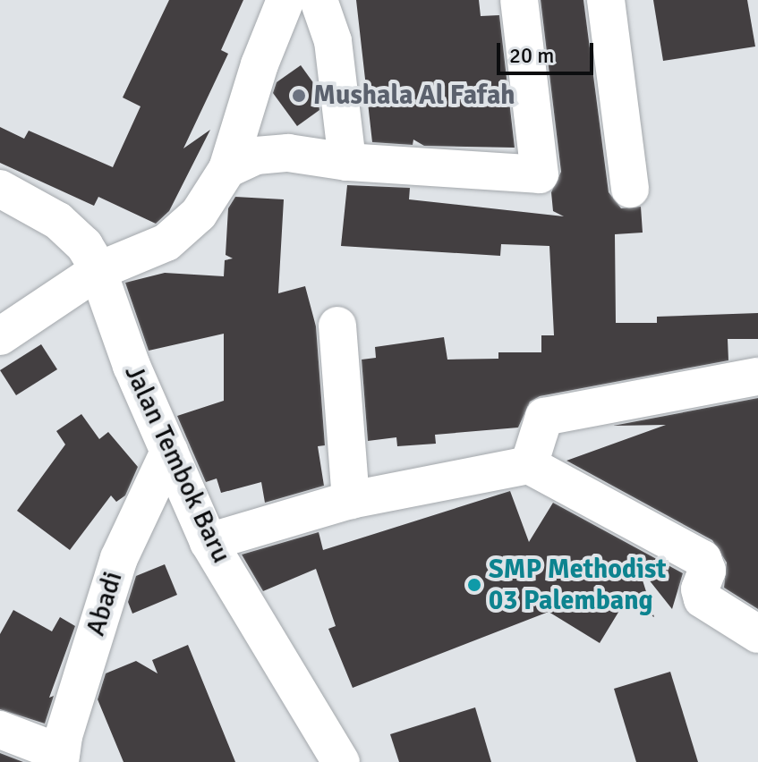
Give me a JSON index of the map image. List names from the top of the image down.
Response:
{
  "streets": {
    "street": ["Jalan Tembok Baru", "Abadi"]
  },
  "crossings": [
    ["Jalan Tembok Baru", "Abadi"]
  ],
  "places": ["Mushala Al Fafah", "SMP Methodist 03 Palembang"],
  "scale_bar": "20 m"
}
